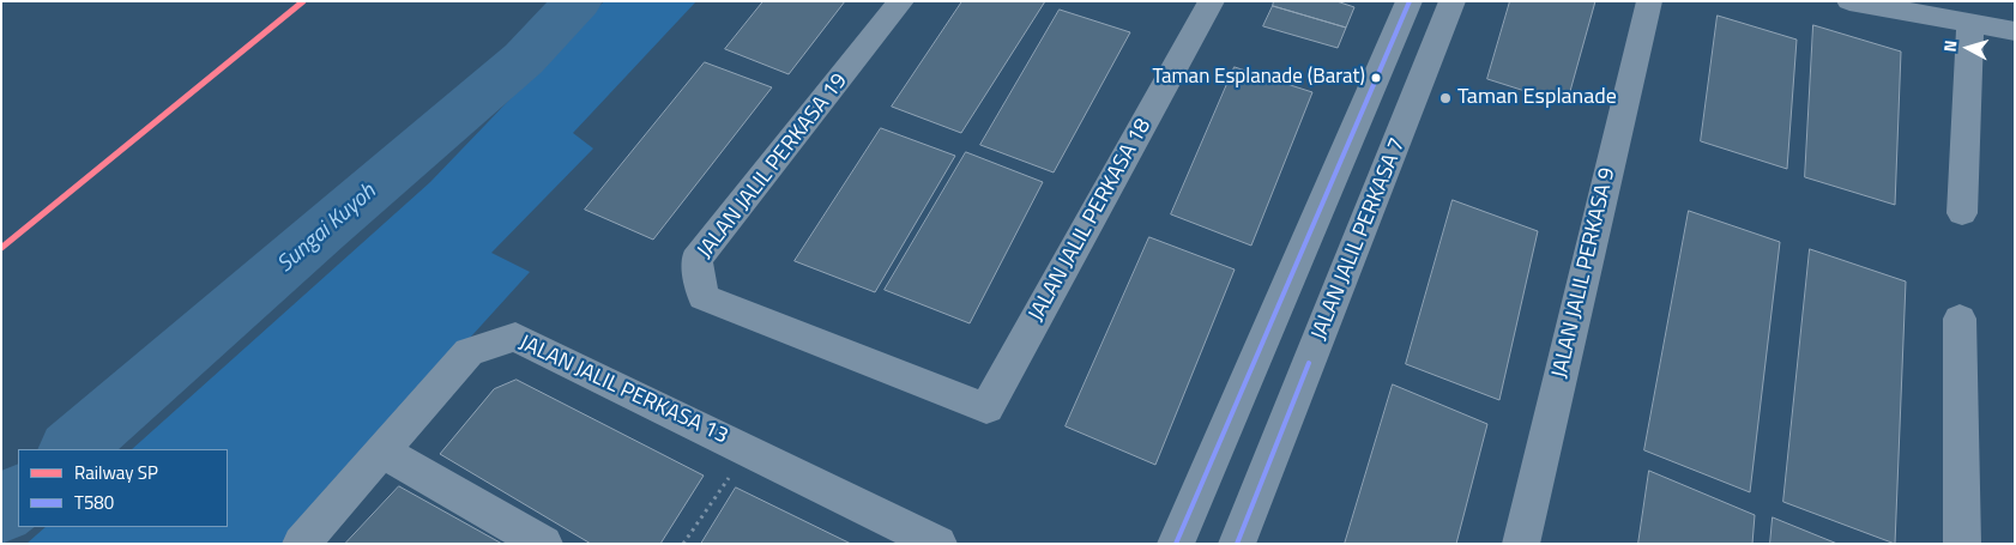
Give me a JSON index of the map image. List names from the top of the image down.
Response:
{
  "streets": {
    "street": [
      "JALAN JALIL PERKASA 19",
      "JALAN JALIL PERKASA 18",
      "JALAN JALIL PERKASA 7",
      "JALAN JALIL PERKASA 9",
      "JALAN JALIL PERKASA 13"
    ]
  },
  "crossings": [
    ["JALAN JALIL PERKASA 19", "JALAN JALIL PERKASA 18"]
  ],
  "water": ["Sungai Kuyoh"],
  "places": ["Taman Esplanade (Barat)", "Taman Esplanade"],
  "lines": ["rail line SP", "transit line T580"],
  "legend": ["Railway SP", "T580"],
  "north": "left"
}
